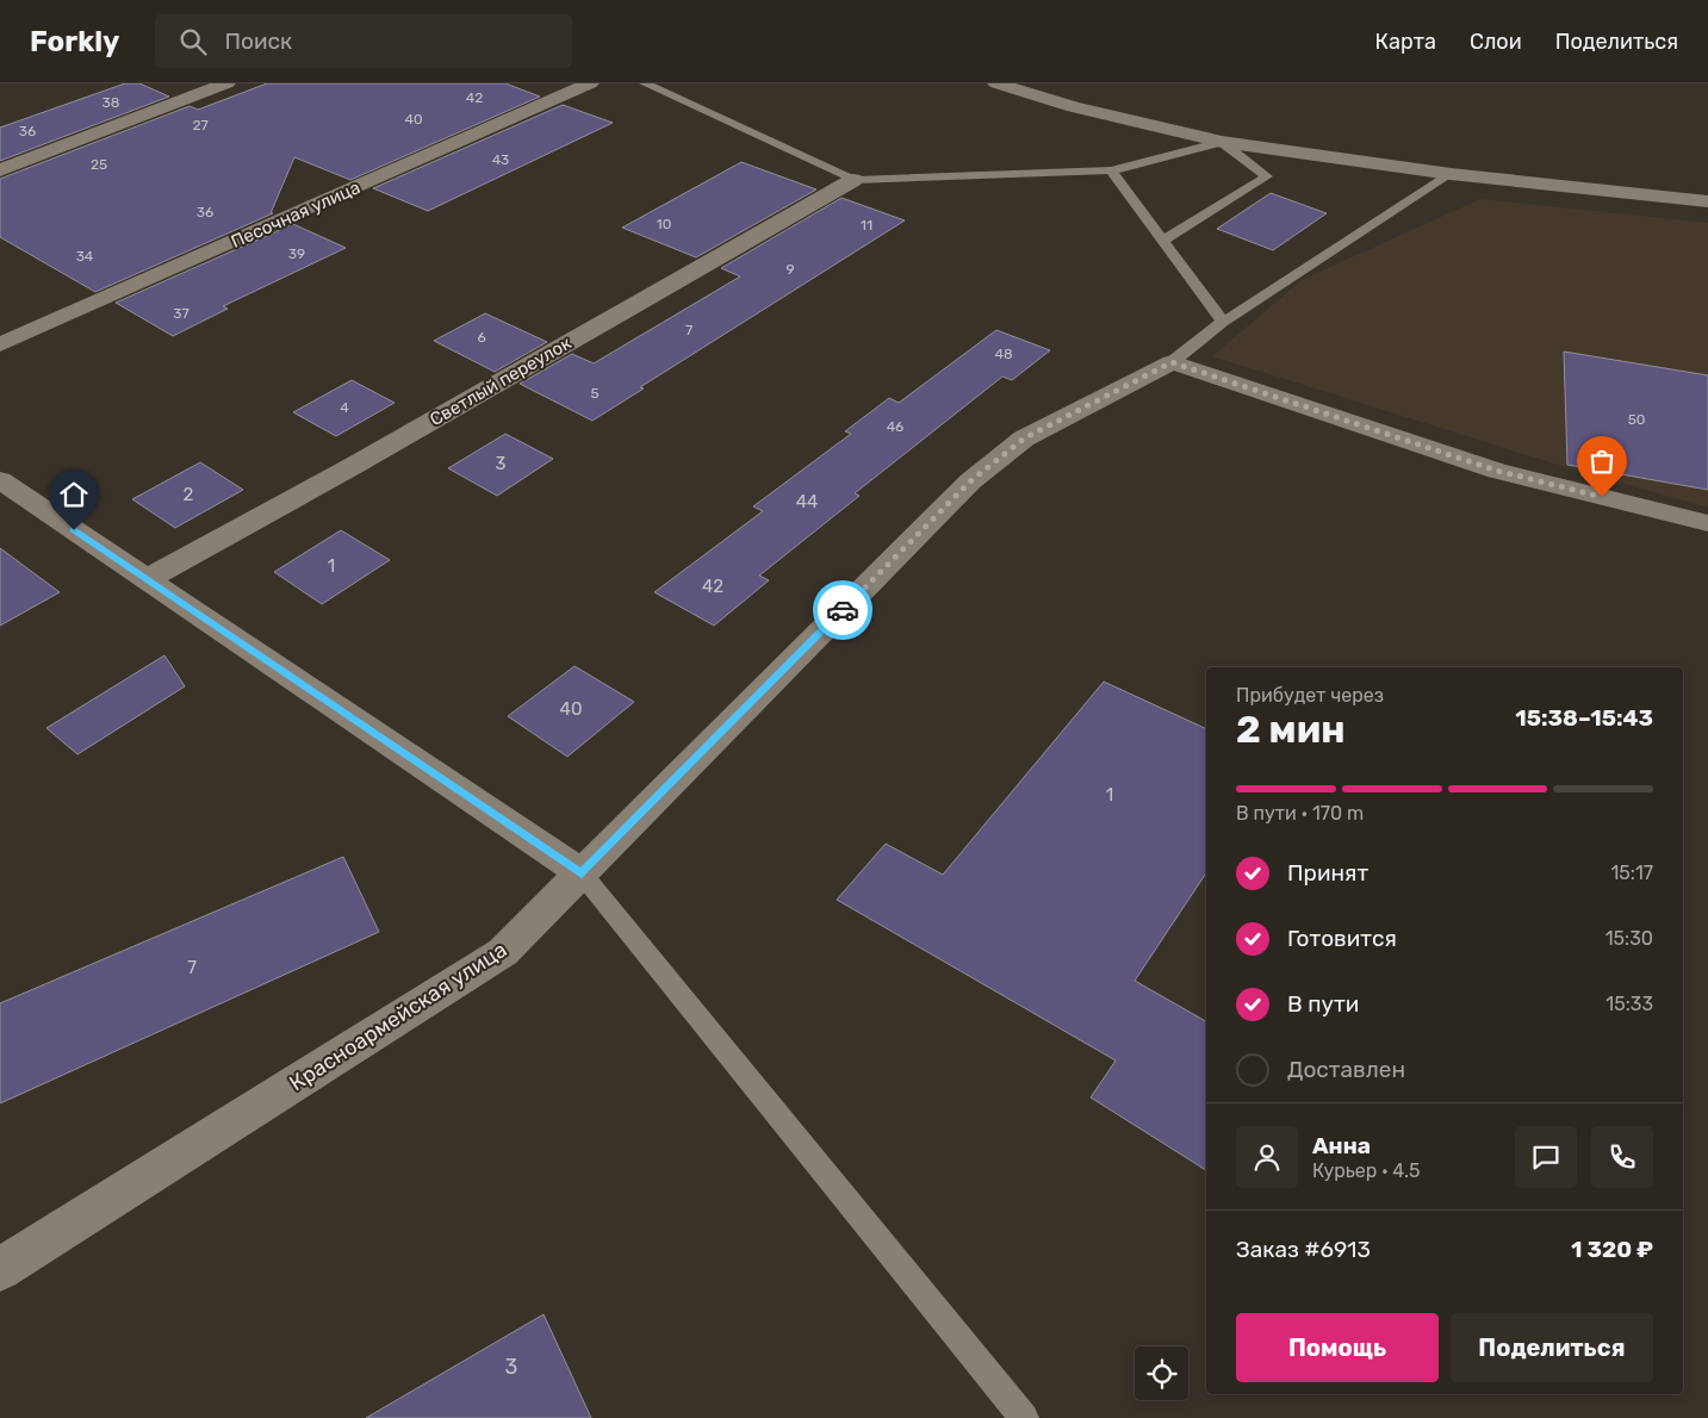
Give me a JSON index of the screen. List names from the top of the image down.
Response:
{
  "streets": {
    "street": ["Песочная улица", "Светлый переулок", "Красноармейская улица"]
  },
  "house_numbers": [
    "42",
    "38",
    "40",
    "27",
    "36",
    "43",
    "25",
    "36",
    "10",
    "11",
    "39",
    "34",
    "9",
    "37",
    "7",
    "6",
    "48",
    "5",
    "4",
    "50",
    "46",
    "3",
    "2",
    "44",
    "1",
    "42",
    "40",
    "1",
    "7",
    "3"
  ],
  "page": {
    "header": "Forkly",
    "search": "Поиск",
    "nav": ["Карта", "Слои", "Поделиться"],
    "heading": ["2 мин", "Прибудет через", "15:38–15:43"],
    "panel": [
      "Анна",
      "Курьер · 4.5",
      "Заказ #6913",
      "1 320 ₽"
    ],
    "bar": "В пути · 170 m",
    "list": [
      ["Принят", "15:17"],
      ["Готовится", "15:30"],
      ["В пути", "15:33"],
      "Доставлен"
    ],
    "buttons": ["Помощь", "Поделиться"]
  }
}
